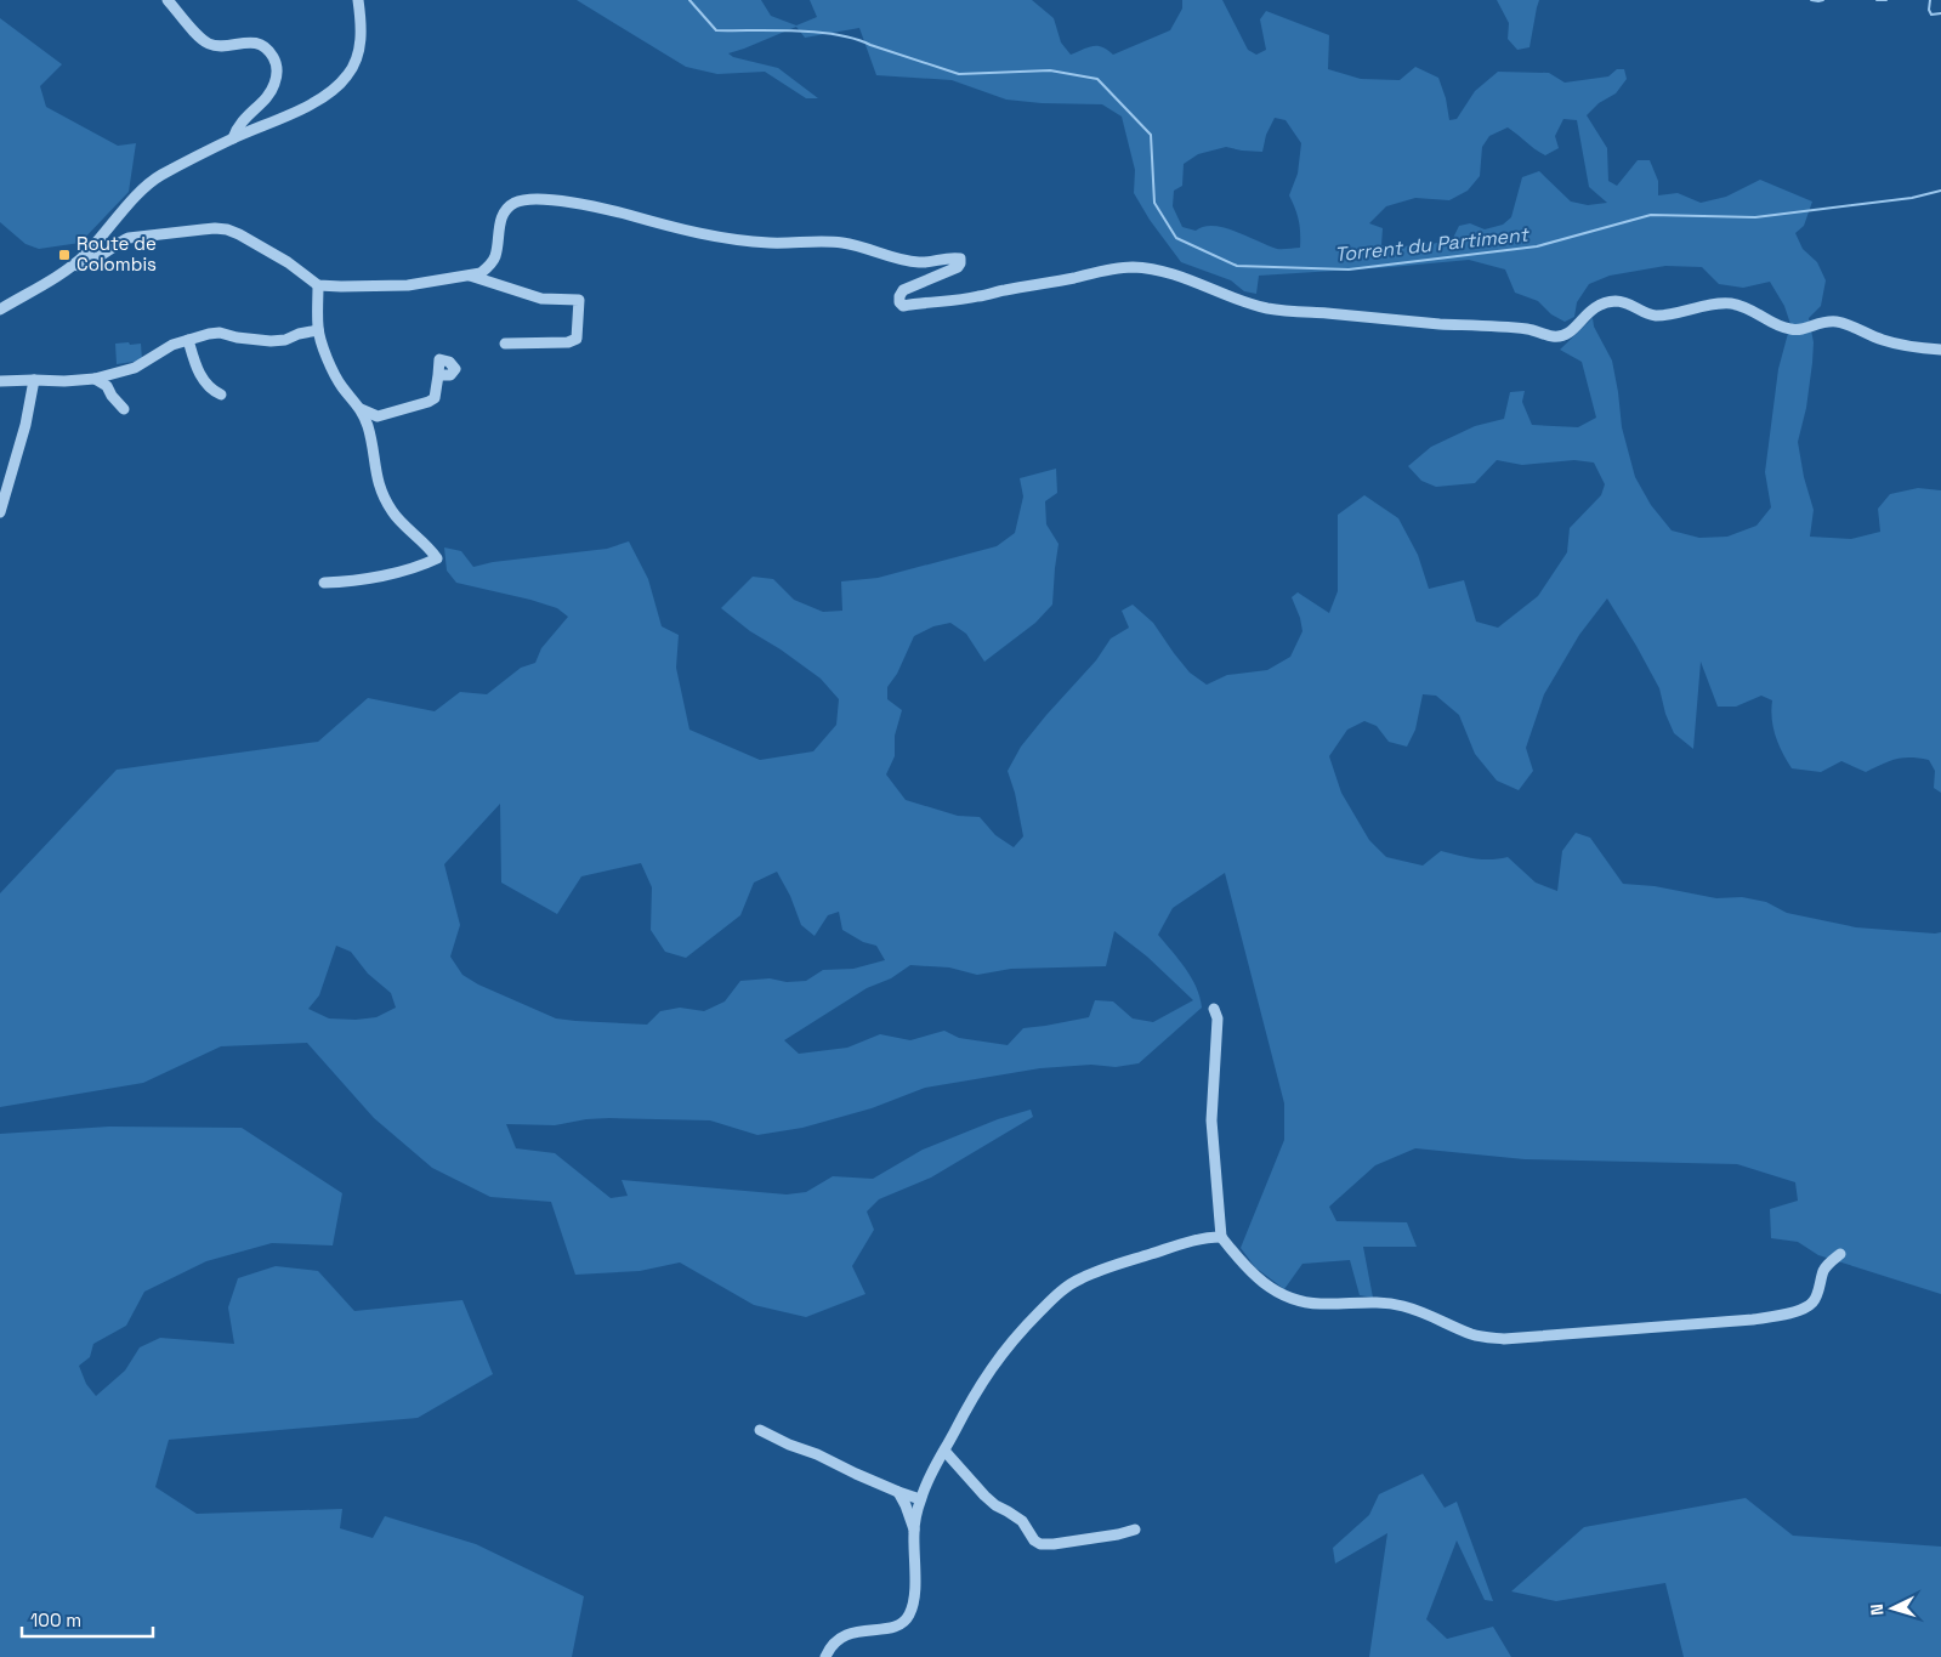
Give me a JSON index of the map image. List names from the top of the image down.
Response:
{
  "water": ["Torrent du Partiment"],
  "places": {
    "transit": ["Route de Colombis"]
  },
  "scale_bar": "100 m",
  "north": "left"
}
